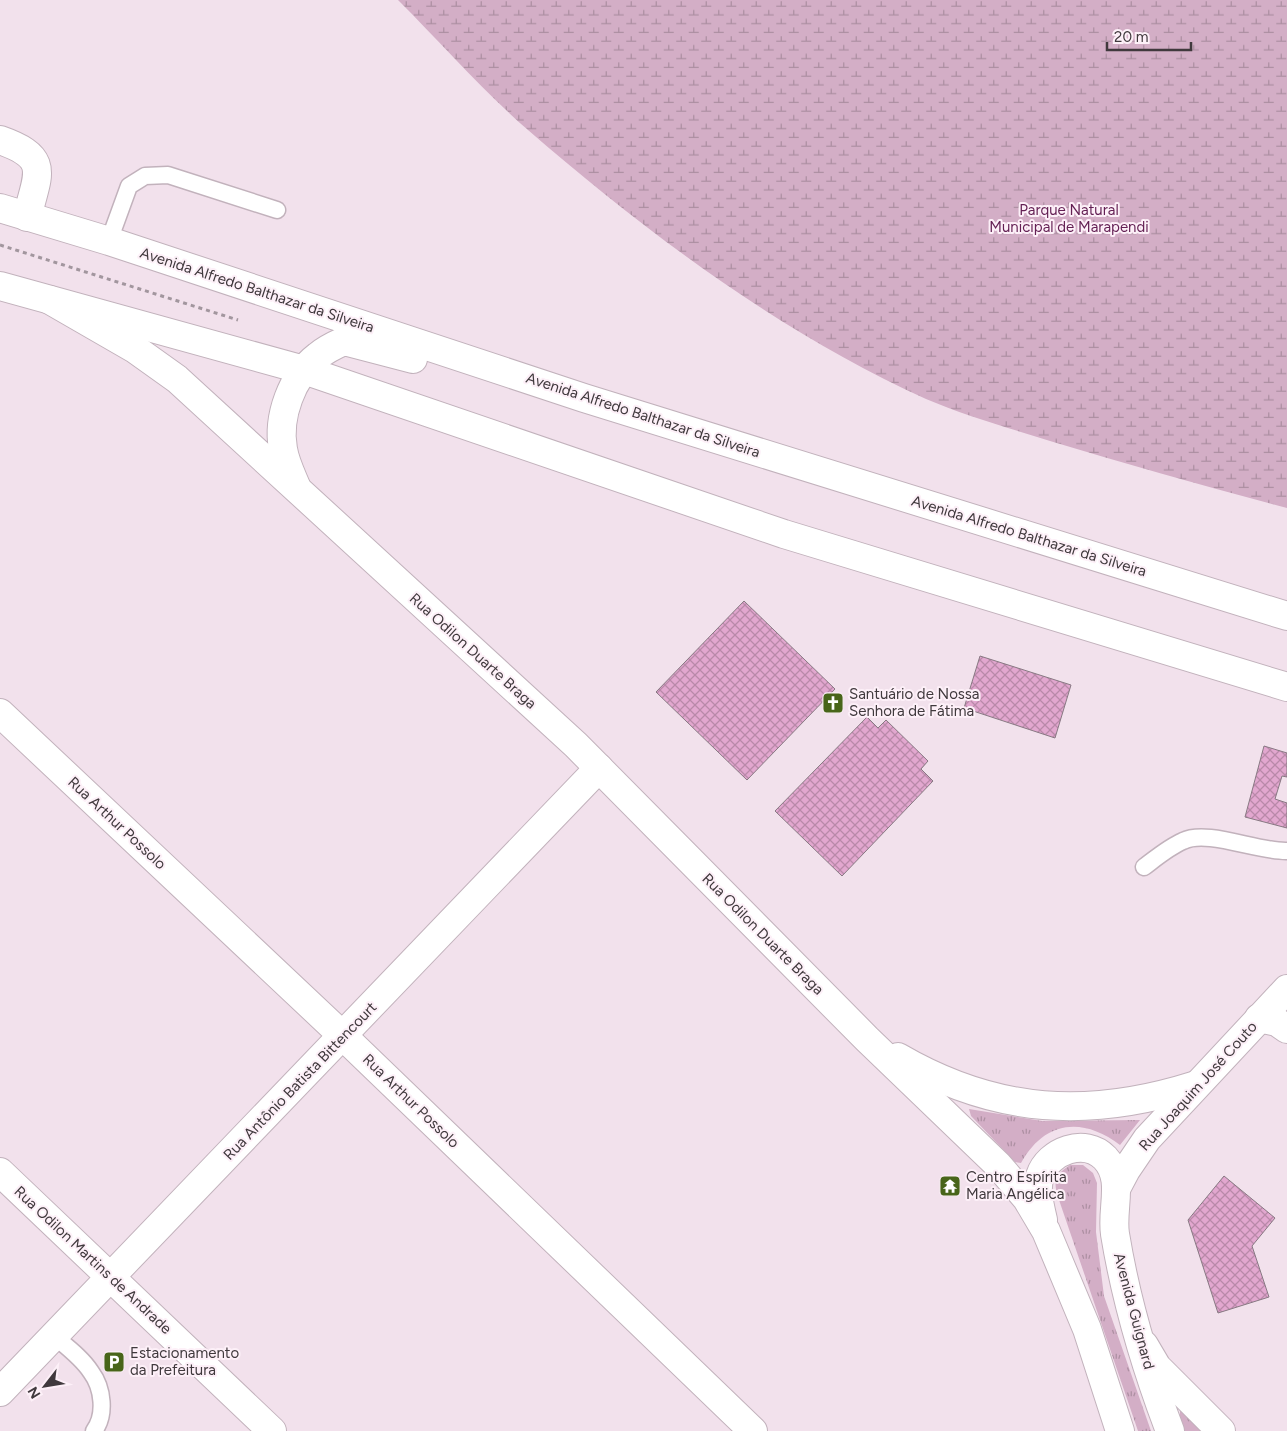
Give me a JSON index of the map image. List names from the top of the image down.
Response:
{
  "streets": {
    "street": [
      "Avenida Alfredo Balthazar da Silveira",
      "Rua Odilon Duarte Braga",
      "Rua Arthur Possolo",
      "Rua Antônio Batista Bittencourt",
      "Rua Joaquim José Couto",
      "Rua Odilon Martins de Andrade",
      "Avenida Guignard"
    ]
  },
  "crossings": [
    ["Rua Odilon Duarte Braga", "Rua Antônio Batista Bittencourt"],
    ["Rua Odilon Duarte Braga", "Rua Joaquim José Couto"],
    ["Rua Arthur Possolo", "Rua Antônio Batista Bittencourt"],
    ["Rua Antônio Batista Bittencourt", "Rua Odilon Martins de Andrade"],
    ["Rua Joaquim José Couto", "Avenida Guignard"]
  ],
  "parks": ["Parque Natural Municipal de Marapendi"],
  "places": {
    "church": ["Santuário de Nossa Senhora de Fátima"],
    "temple": ["Centro Espírita Maria Angélica"],
    "parking": ["Estacionamento da Prefeitura"]
  },
  "scale_bar": "20 m",
  "north": "bottom left"
}
